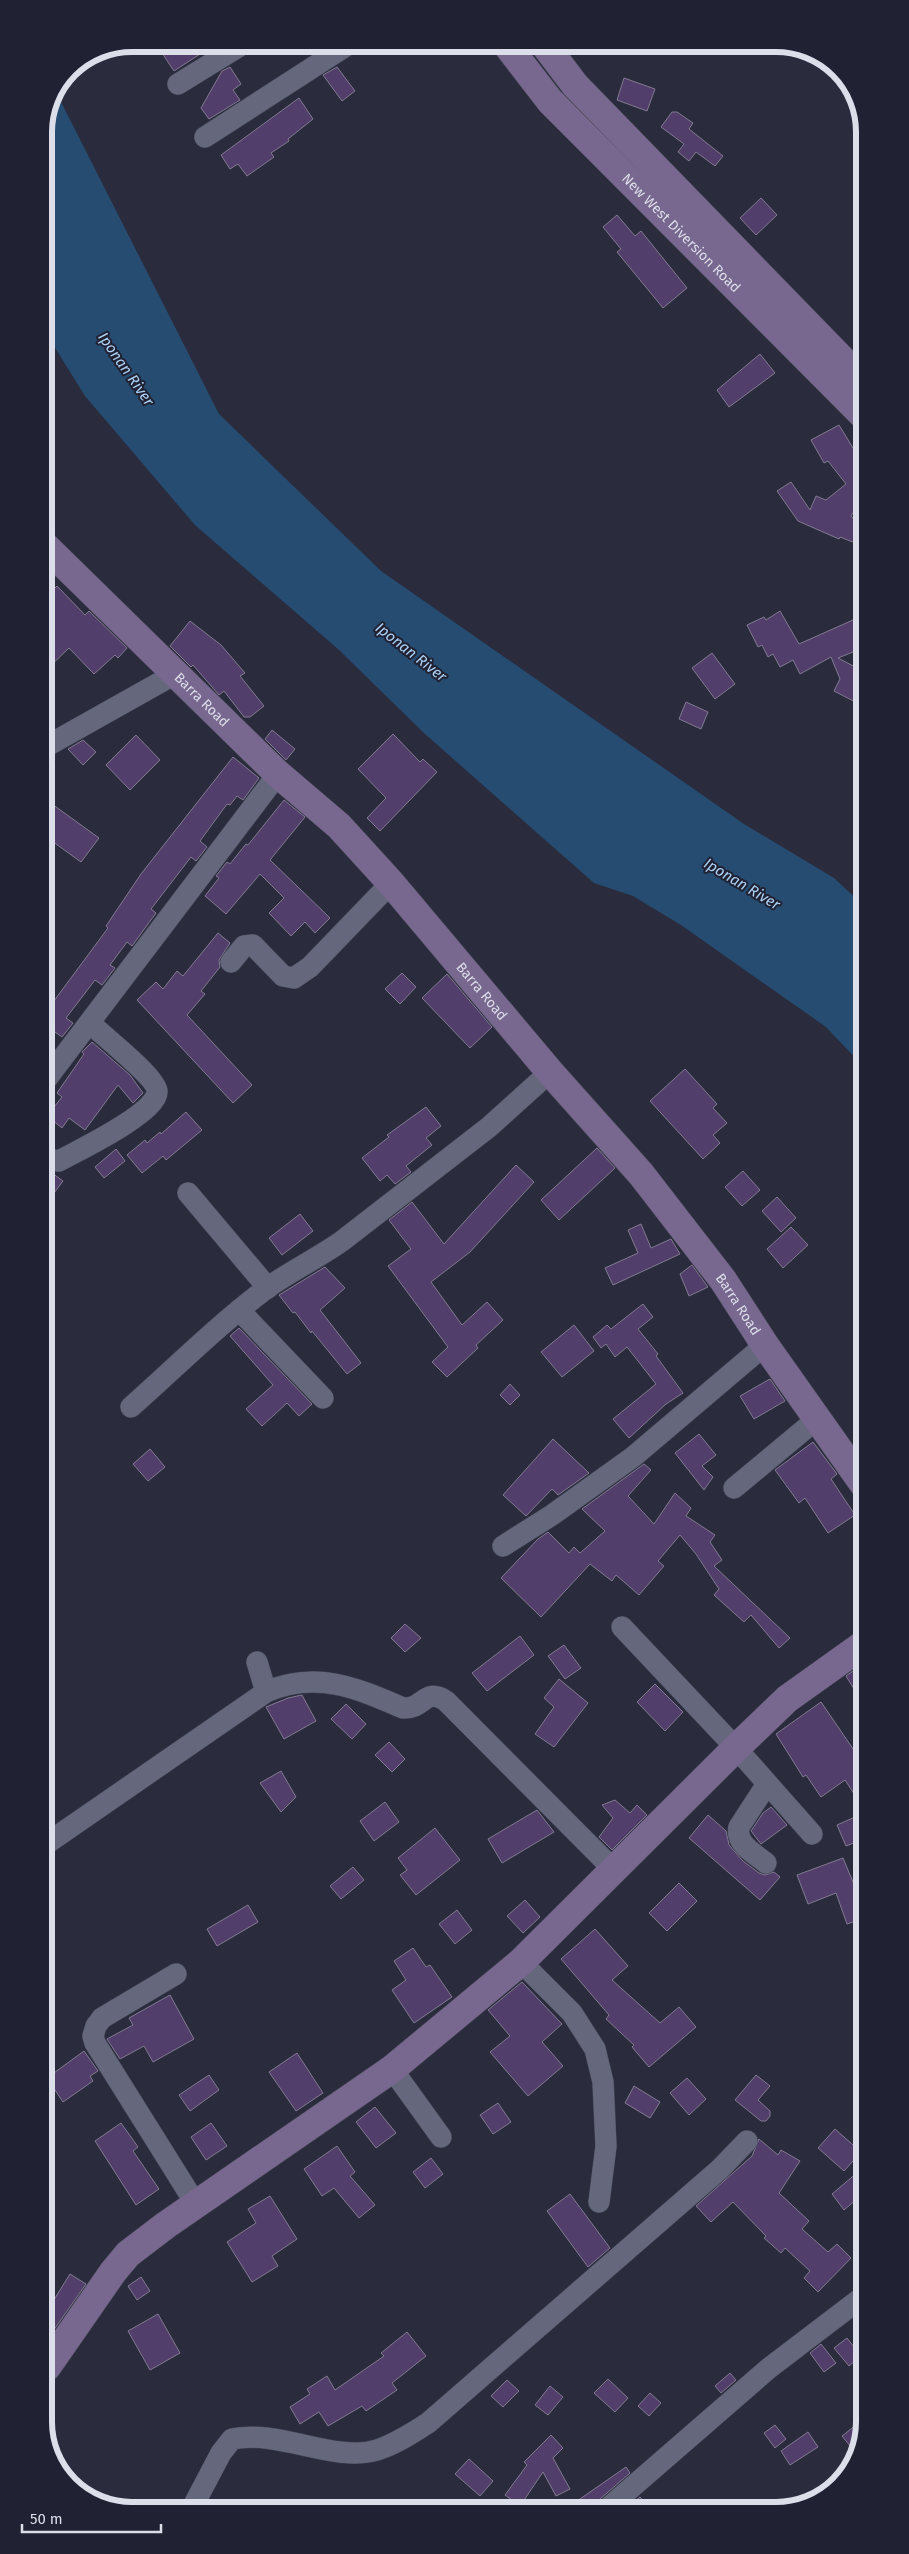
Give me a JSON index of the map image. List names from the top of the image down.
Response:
{
  "streets": {
    "street": ["New West Diversion Road", "Barra Road"]
  },
  "water": ["Iponan River"],
  "scale_bar": "50 m"
}
